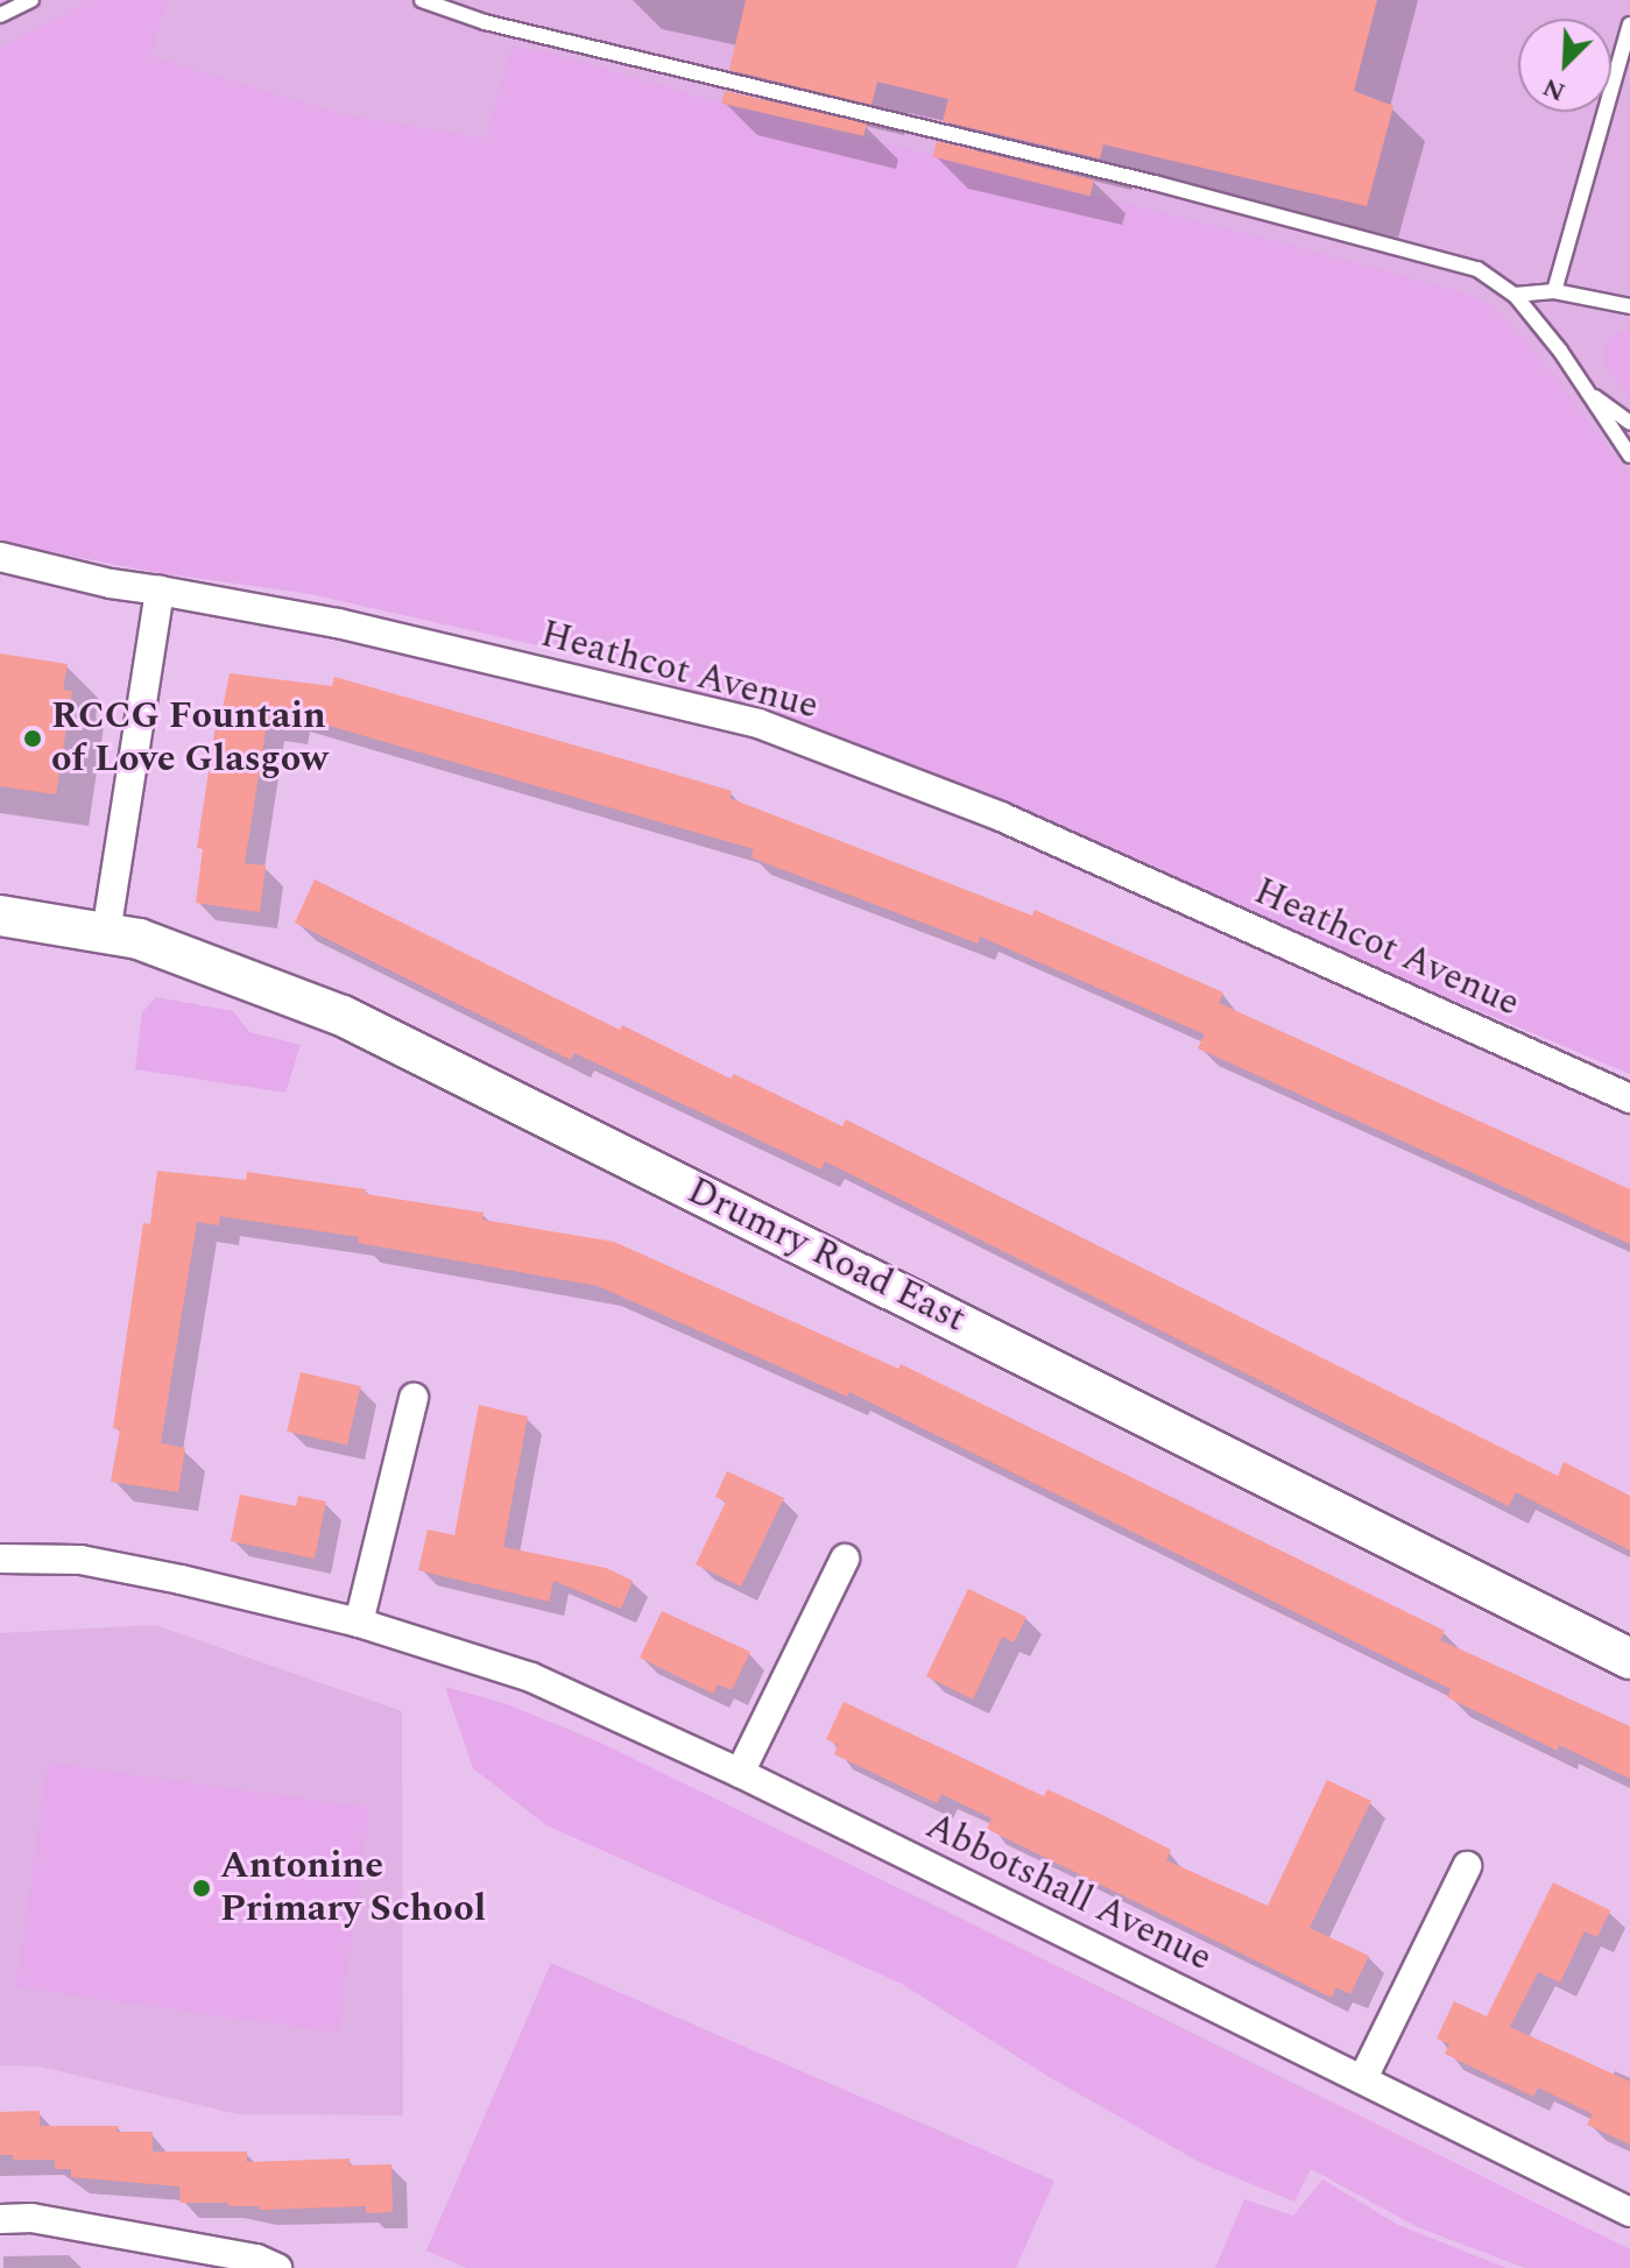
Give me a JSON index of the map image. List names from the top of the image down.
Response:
{
  "streets": {
    "street": ["Heathcot Avenue", "Drumry Road East", "Abbotshall Avenue"]
  },
  "places": ["RCCG Fountain of Love Glasgow", "Antonine Primary School"],
  "north": "bottom left"
}
